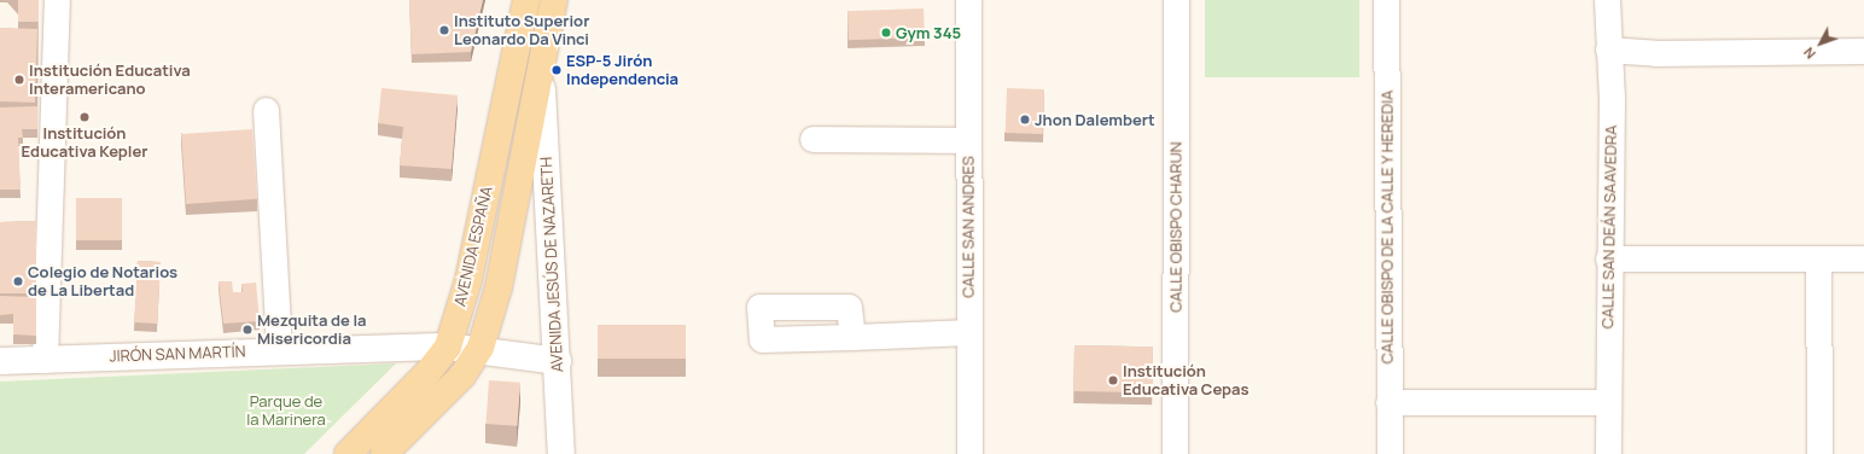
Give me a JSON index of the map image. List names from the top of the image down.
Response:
{
  "streets": {
    "main road": ["AVENIDA ESPAÑA"],
    "street": [
      "CALLE SAN ANDRES",
      "CALLE OBISPO CHARUN",
      "CALLE OBISPO DE LA CALLE Y HEREDIA",
      "CALLE SAN DEÁN SAAVEDRA",
      "AVENIDA JESÚS DE NAZARETH",
      "JIRÓN SAN MARTÍN"
    ]
  },
  "crossings": [
    ["AVENIDA ESPAÑA", "AVENIDA JESÚS DE NAZARETH"],
    ["AVENIDA ESPAÑA", "JIRÓN SAN MARTÍN"],
    ["AVENIDA JESÚS DE NAZARETH", "JIRÓN SAN MARTÍN"]
  ],
  "parks": ["Parque de la Marinera"],
  "places": [
    "Instituto Superior Leonardo Da Vinci",
    "Gym 345",
    "ESP-5 Jirón Independencia",
    "Institución Educativa Interamericano",
    "Institución Educativa Kepler",
    "Jhon Dalembert",
    "Colegio de Notarios de La Libertad",
    "Mezquita de la Misericordia",
    "Institución Educativa Cepas"
  ],
  "north": "bottom left"
}
